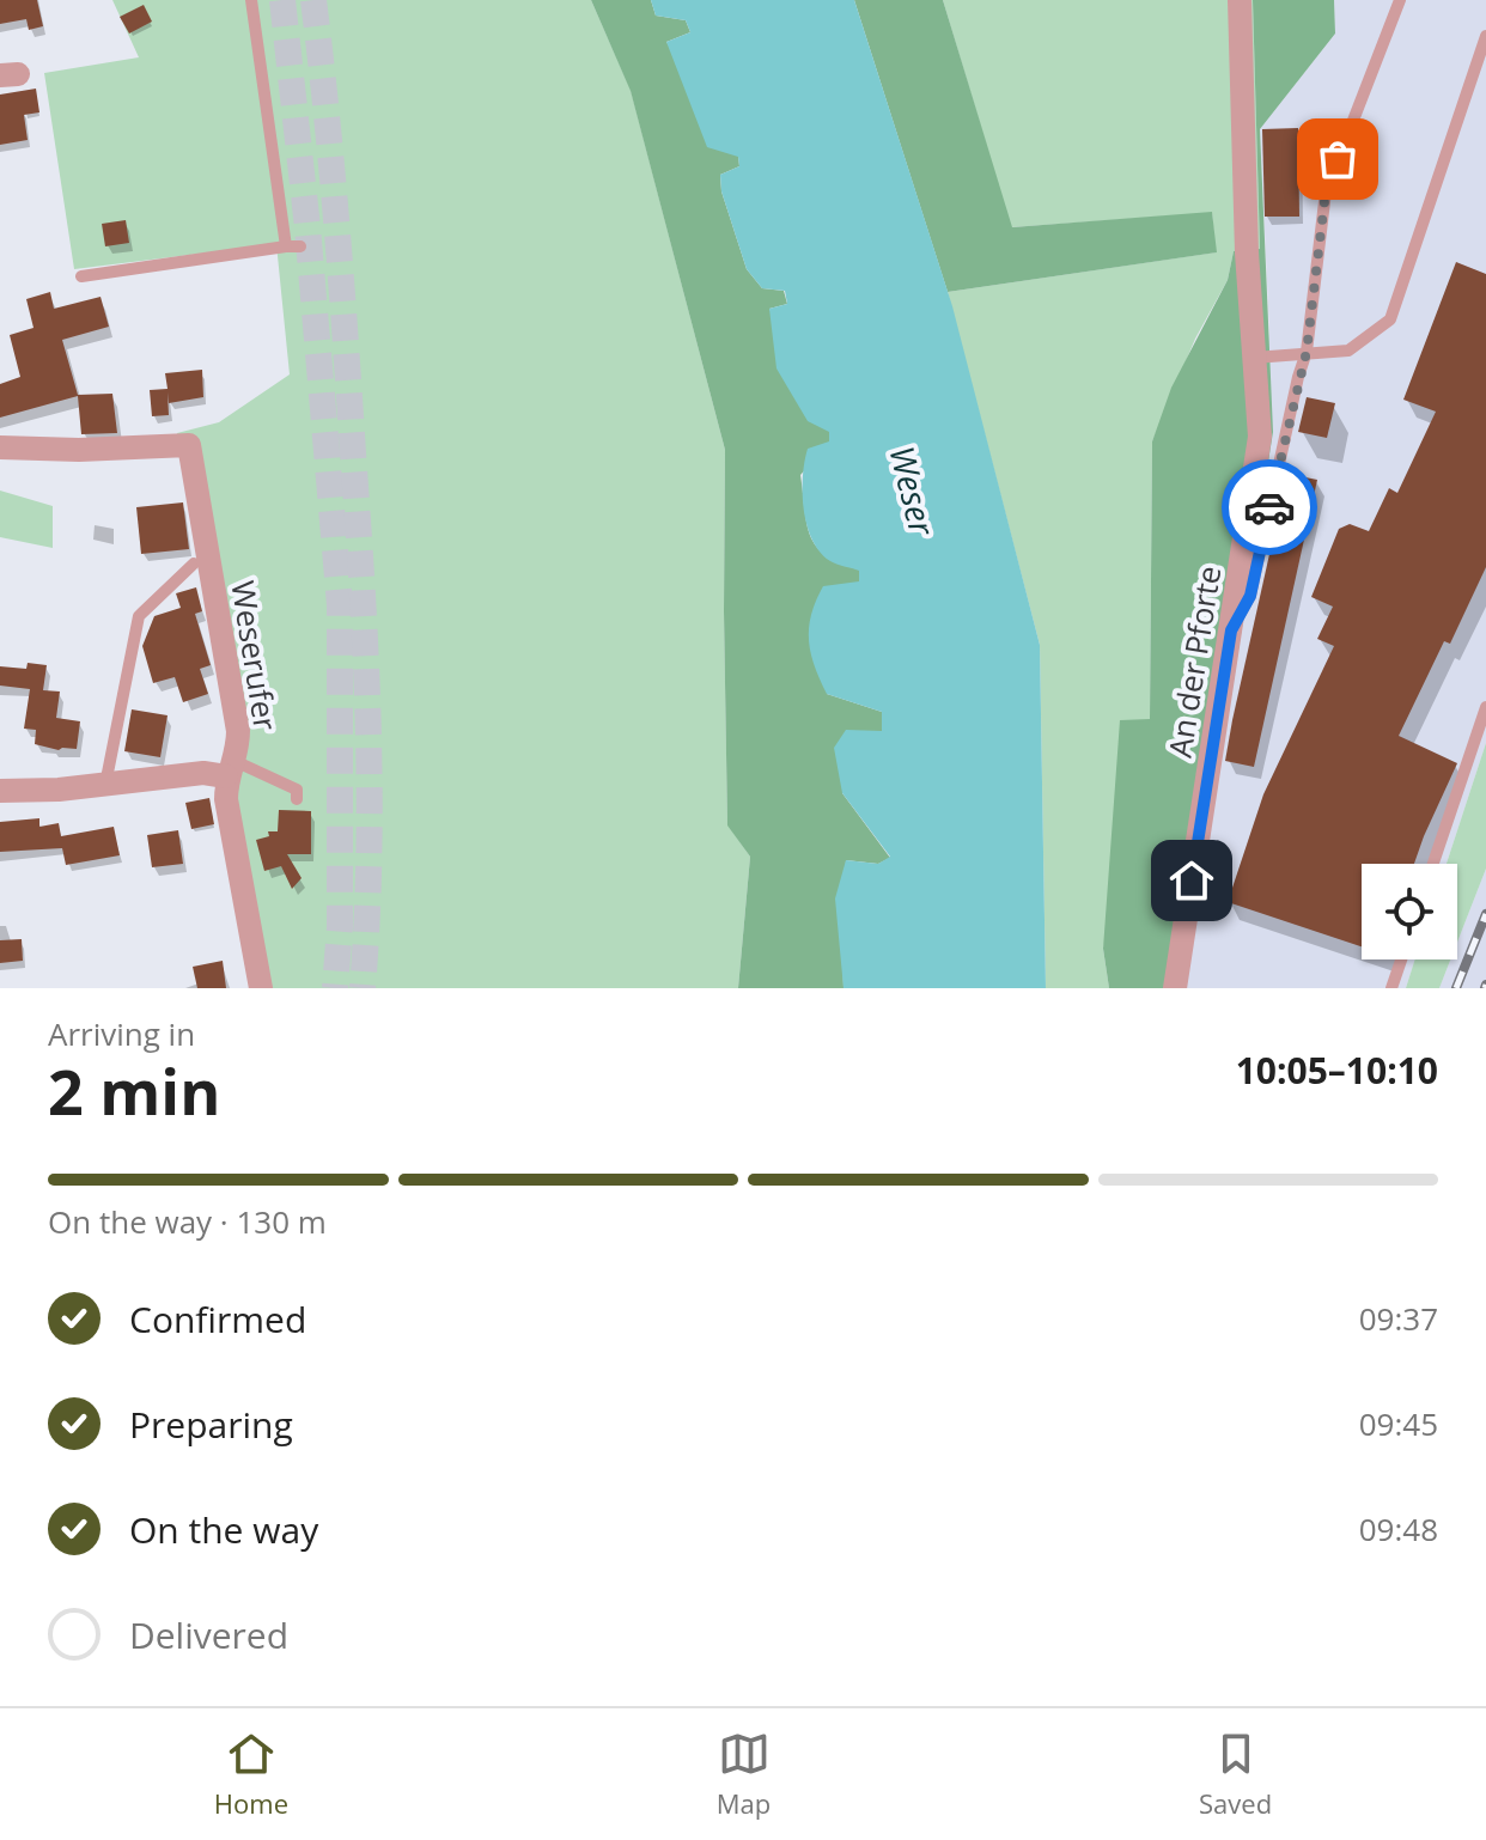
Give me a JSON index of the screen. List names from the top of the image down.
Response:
{
  "streets": {
    "street": ["Weserufer", "An der Pforte"]
  },
  "water": ["Weser"],
  "page": {
    "heading": ["2 min", "Arriving in", "10:05–10:10"],
    "bar": "On the way · 130 m",
    "list": [
      ["Confirmed", "09:37"],
      ["Preparing", "09:45"],
      ["On the way", "09:48"],
      "Delivered"
    ],
    "tabs": ["Home", "Map", "Saved"]
  }
}
